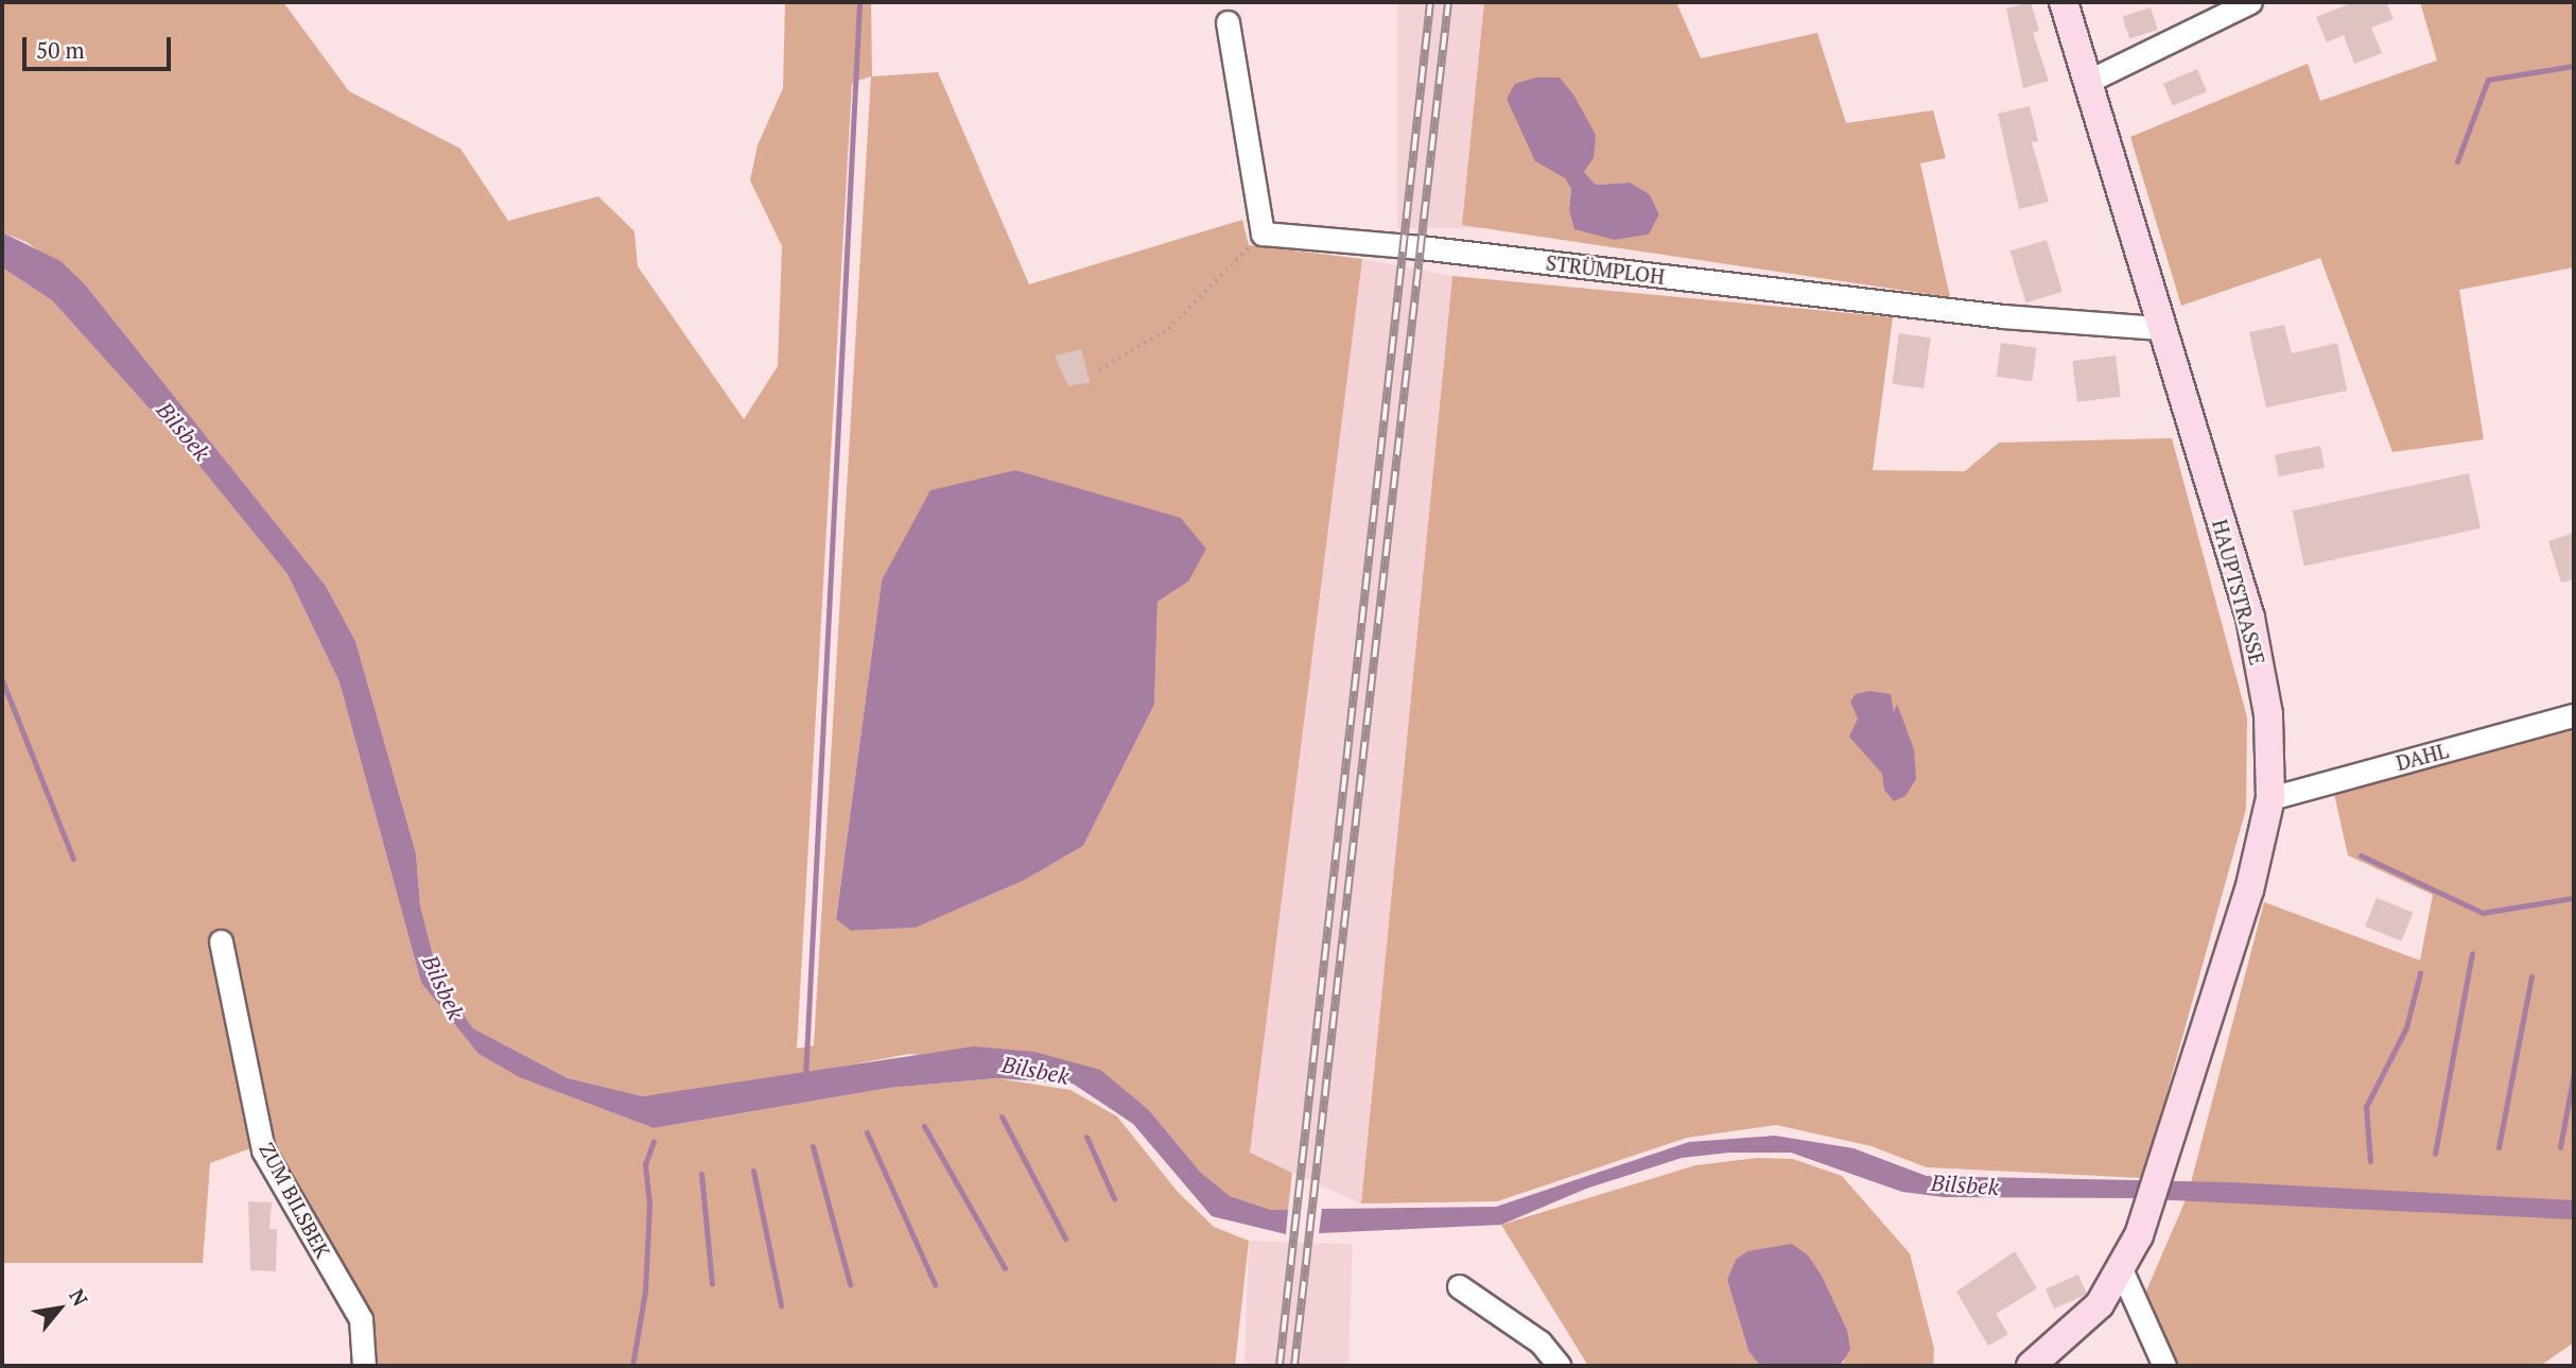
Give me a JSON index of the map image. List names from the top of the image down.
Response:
{
  "streets": {
    "main road": ["HAUPTSTRASSE"],
    "street": ["STRÜMPLOH", "DAHL", "ZUM BILSBEK"]
  },
  "crossings": [
    ["STRÜMPLOH", "HAUPTSTRASSE"],
    ["HAUPTSTRASSE", "DAHL"]
  ],
  "water": ["Bilsbek"],
  "scale_bar": "50 m",
  "north": "top right"
}
